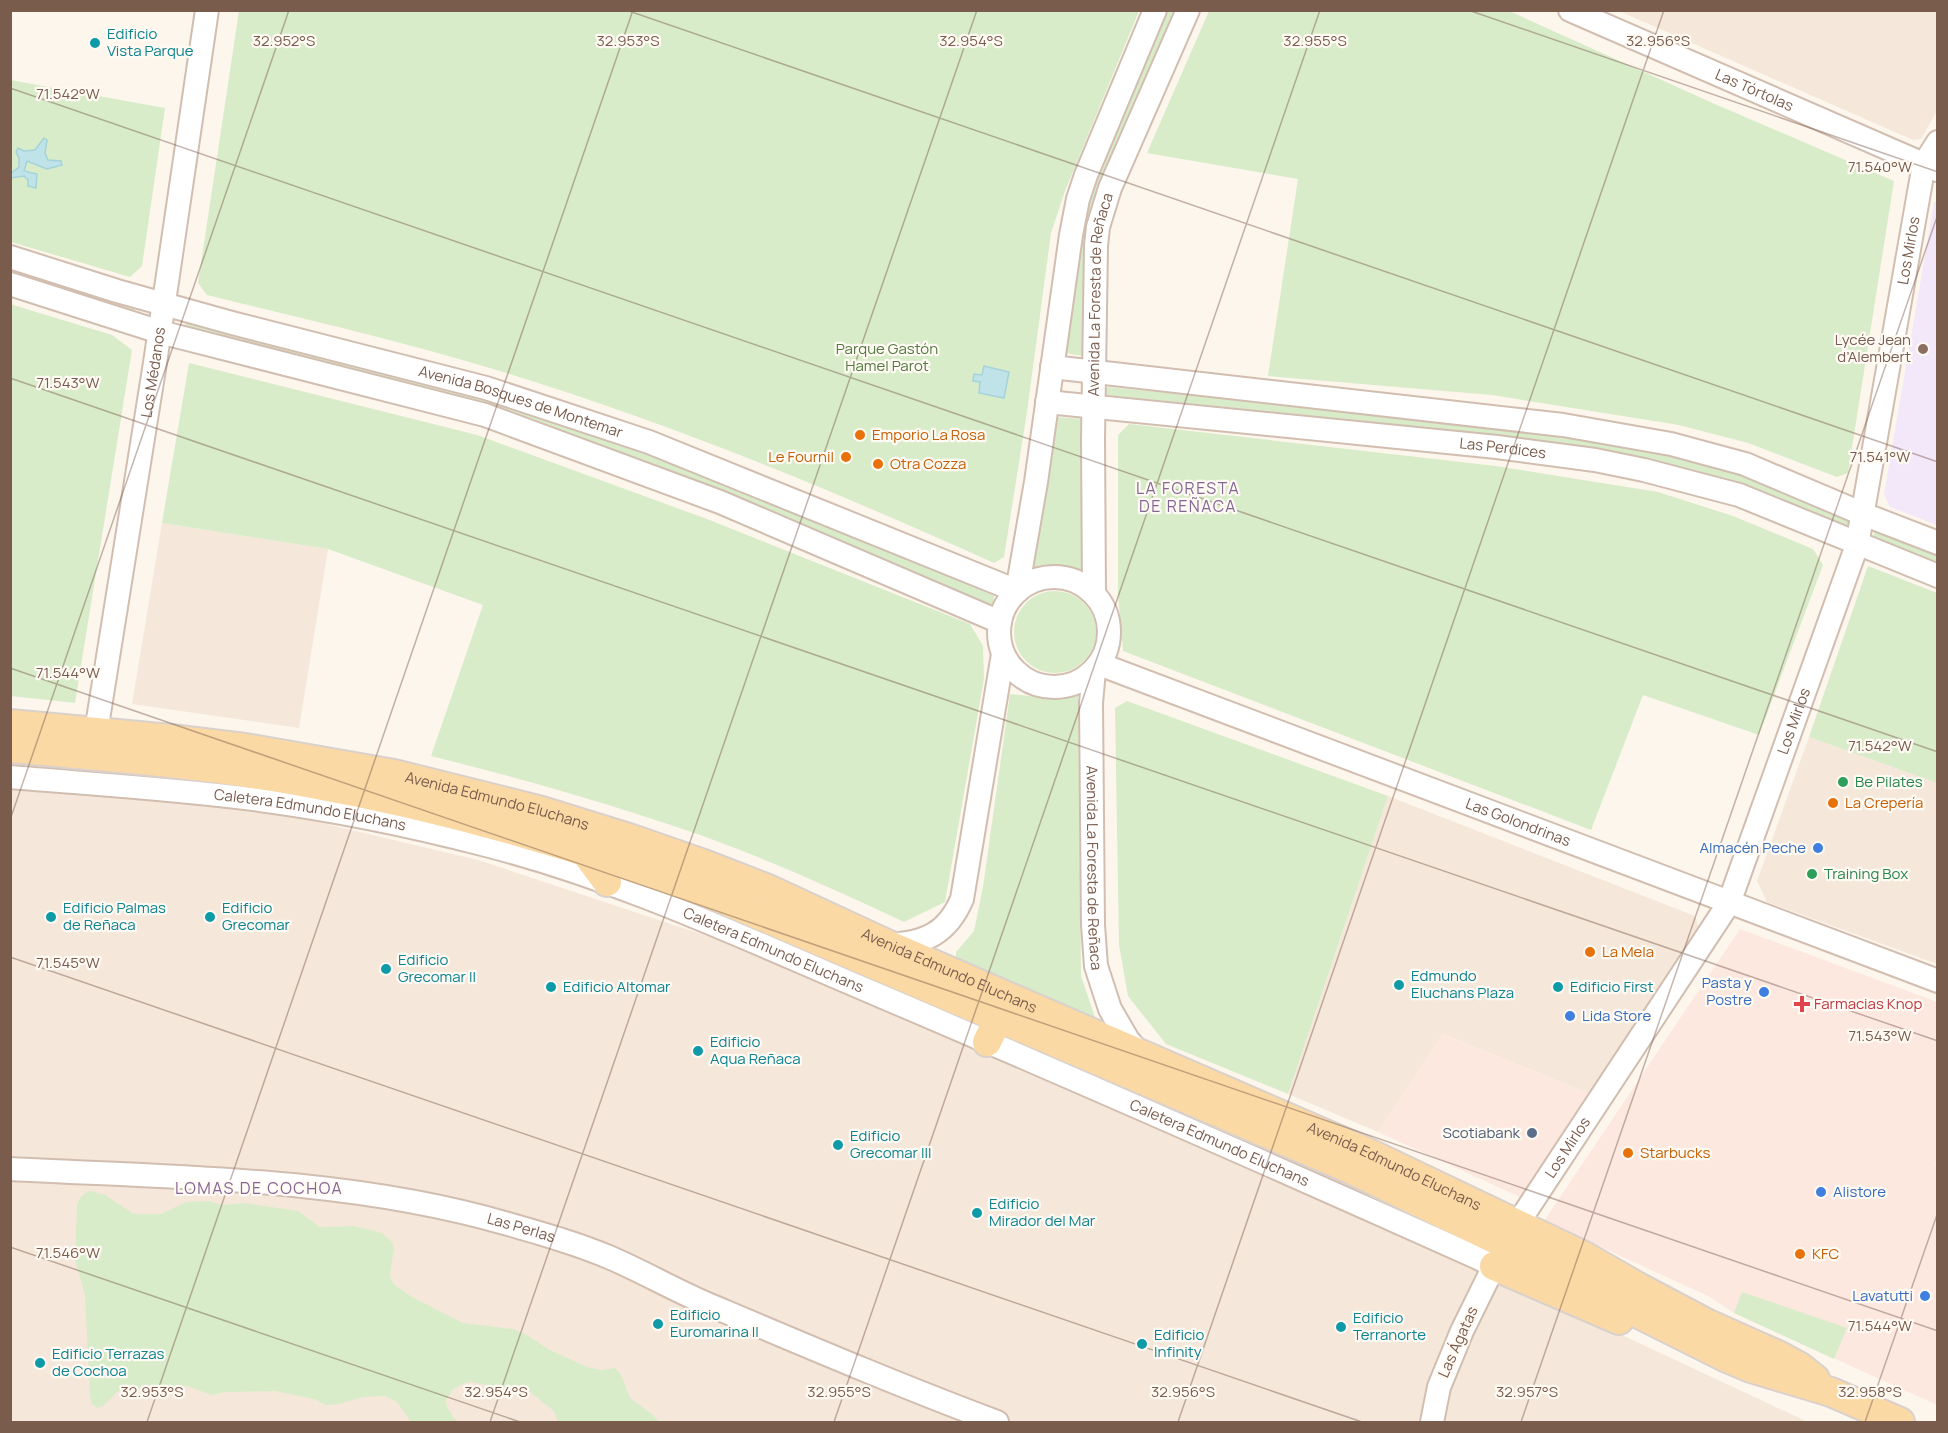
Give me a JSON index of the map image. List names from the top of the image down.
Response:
{
  "streets": {
    "main road": ["Avenida Edmundo Eluchans"],
    "street": [
      "Las Tórtolas",
      "Los Mirlos",
      "Avenida La Foresta de Reñaca",
      "Los Médanos",
      "Avenida Bosques de Montemar",
      "Las Perdices",
      "Caletera Edmundo Eluchans",
      "Las Golondrinas",
      "Las Perlas",
      "Las Ágatas"
    ]
  },
  "crossings": [
    ["Las Tórtolas", "Los Mirlos"],
    ["Los Mirlos", "Las Perdices"],
    ["Los Mirlos", "Avenida Edmundo Eluchans"],
    ["Los Mirlos", "Las Golondrinas"],
    ["Los Mirlos", "Las Ágatas"],
    ["Avenida La Foresta de Reñaca", "Avenida Bosques de Montemar"],
    ["Avenida La Foresta de Reñaca", "Las Perdices"],
    ["Avenida La Foresta de Reñaca", "Avenida Edmundo Eluchans"],
    ["Avenida La Foresta de Reñaca", "Las Golondrinas"],
    ["Los Médanos", "Avenida Bosques de Montemar"],
    ["Los Médanos", "Avenida Edmundo Eluchans"],
    ["Avenida Bosques de Montemar", "Las Golondrinas"],
    ["Avenida Edmundo Eluchans", "Caletera Edmundo Eluchans"],
    ["Avenida Edmundo Eluchans", "Las Ágatas"]
  ],
  "districts": ["LA FORESTA DE REÑACA", "LOMAS DE COCHOA"],
  "parks": ["Parque Gastón Hamel Parot"],
  "places": {
    "other": [
      "Edificio Vista Parque",
      "Lycée Jean d’Alembert",
      "Emporio La Rosa",
      "Le Fournil",
      "Otra Cozza",
      "Be Pilates",
      "La Crepería",
      "Almacén Peche",
      "Training Box",
      "Edificio Palmas de Reñaca",
      "Edificio Grecomar",
      "La Mela",
      "Edificio Grecomar II",
      "Edmundo Eluchans Plaza",
      "Edificio Altomar",
      "Edificio First",
      "Pasta y Postre",
      "Lida Store",
      "Edificio Aqua Reñaca",
      "Scotiabank",
      "Edificio Grecomar III",
      "Starbucks",
      "Alistore",
      "Edificio Mirador del Mar",
      "KFC",
      "Lavatutti",
      "Edificio Euromarina II",
      "Edificio Terranorte",
      "Edificio Infinity",
      "Edificio Terrazas de Cochoa"
    ],
    "health": ["Farmacias Knop"]
  },
  "coordinates": [
    "32.952°S",
    "32.953°S",
    "32.954°S",
    "32.955°S",
    "32.956°S",
    "71.542°W",
    "71.540°W",
    "71.543°W",
    "71.541°W",
    "71.544°W",
    "71.545°W",
    "71.546°W",
    "32.957°S",
    "32.958°S"
  ]
}
